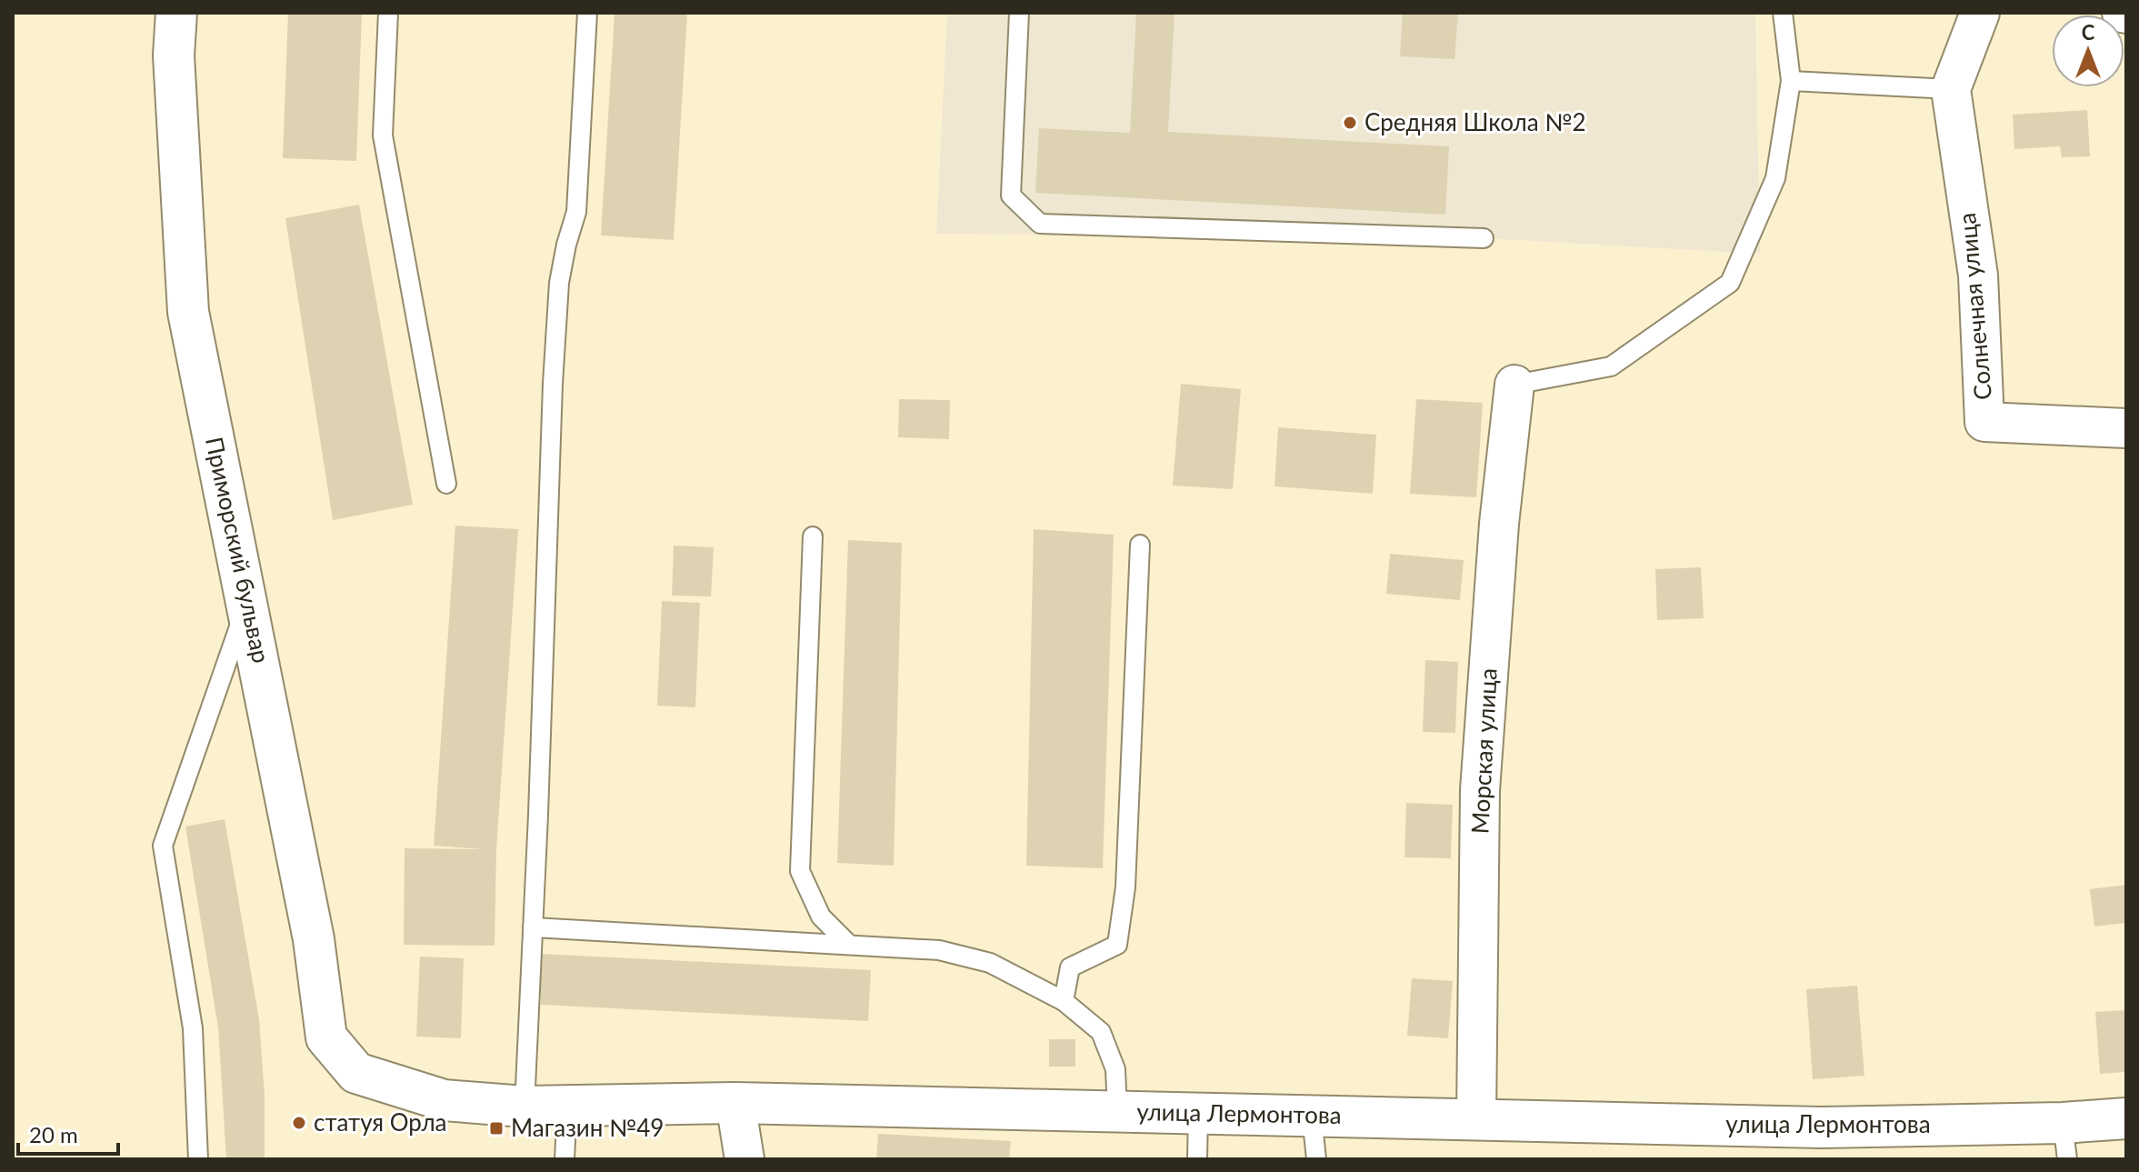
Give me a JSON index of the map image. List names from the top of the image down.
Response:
{
  "streets": {
    "street": [
      "Солнечная улица",
      "Приморский бульвар",
      "Морская улица",
      "улица Лермонтова"
    ]
  },
  "crossings": [
    ["Приморский бульвар", "улица Лермонтова"],
    ["Морская улица", "улица Лермонтова"]
  ],
  "places": {
    "other": ["Средняя Школа №2", "статуя Орла"],
    "transit": ["Магазин №49"]
  },
  "scale_bar": "20 m",
  "north": "top"
}
